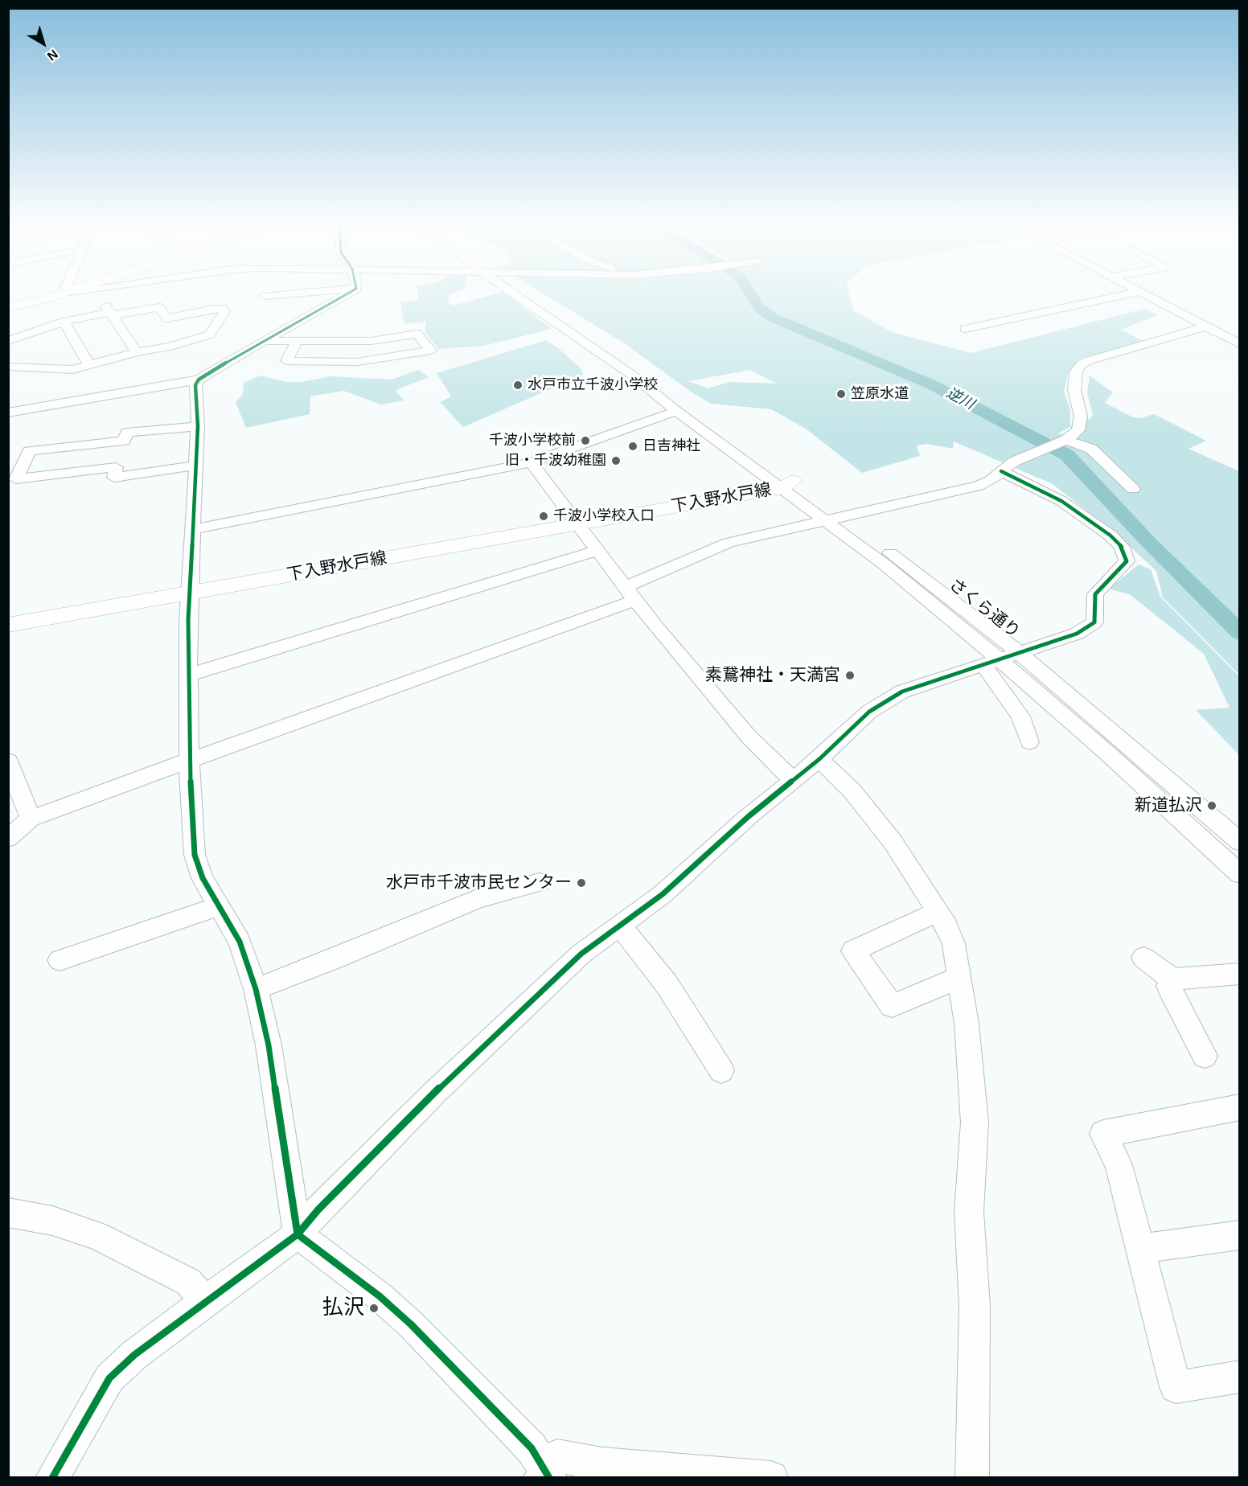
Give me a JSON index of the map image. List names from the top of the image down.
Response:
{
  "streets": {
    "main road": ["下入野水戸線"],
    "street": ["さくら通り"]
  },
  "crossings": [
    ["下入野水戸線", "さくら通り"]
  ],
  "water": ["逆川"],
  "places": [
    "水戸市立千波小学校",
    "笠原水道",
    "千波小学校前",
    "日吉神社",
    "旧・千波幼稚園",
    "千波小学校入口",
    "素鵞神社・天満宮",
    "新道払沢",
    "水戸市千波市民センター",
    "払沢"
  ],
  "north": "bottom right"
}
